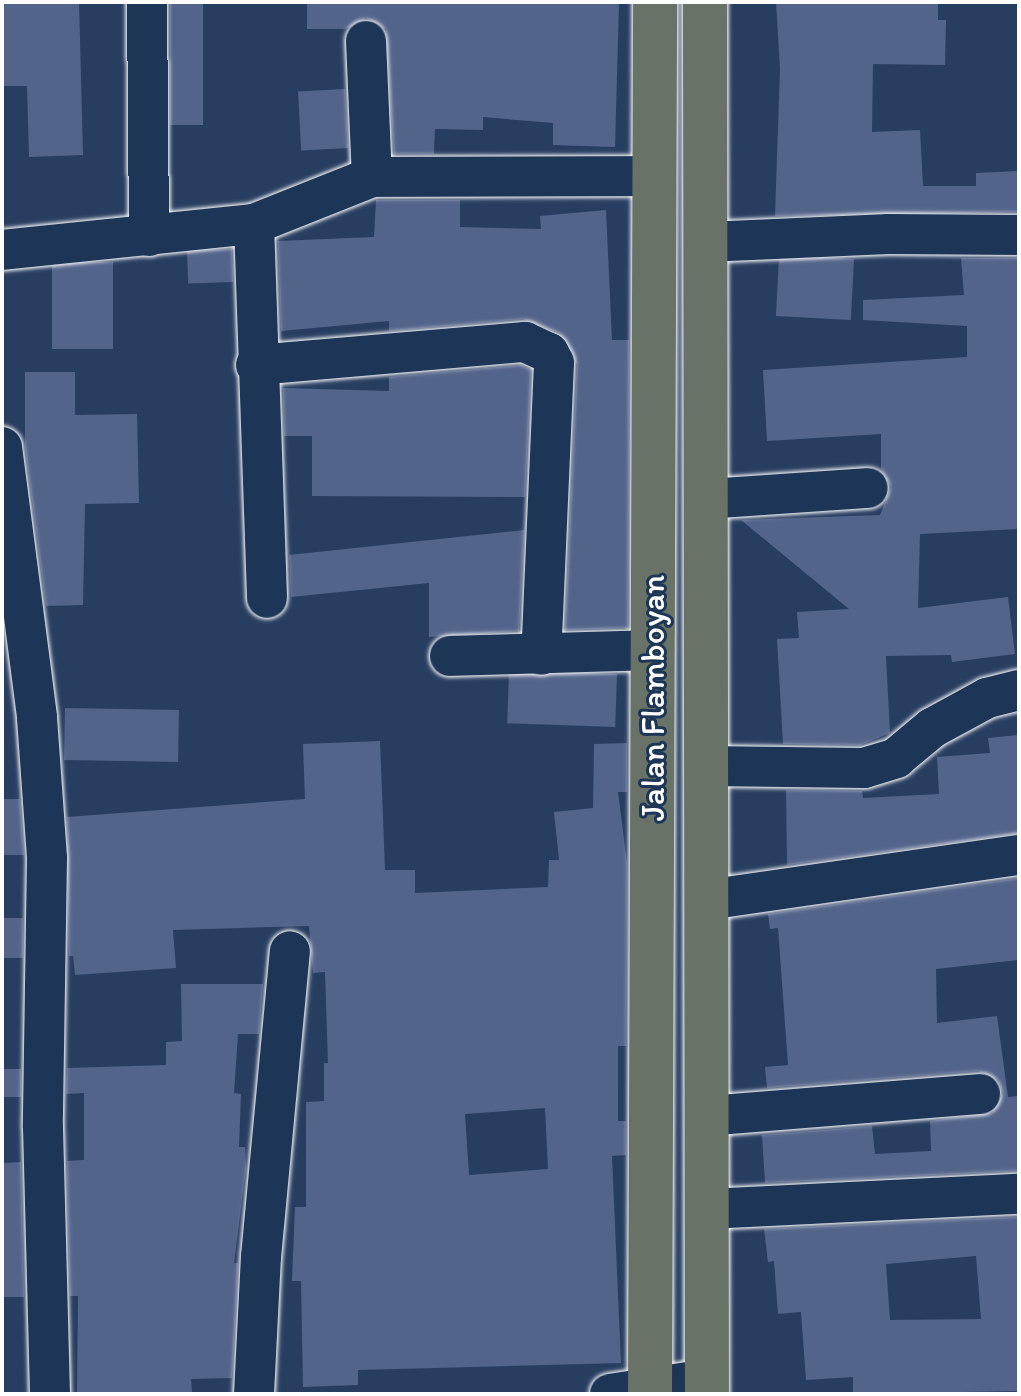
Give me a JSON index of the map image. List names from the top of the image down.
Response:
{
  "streets": {
    "main road": ["Jalan Flamboyan"]
  }
}
